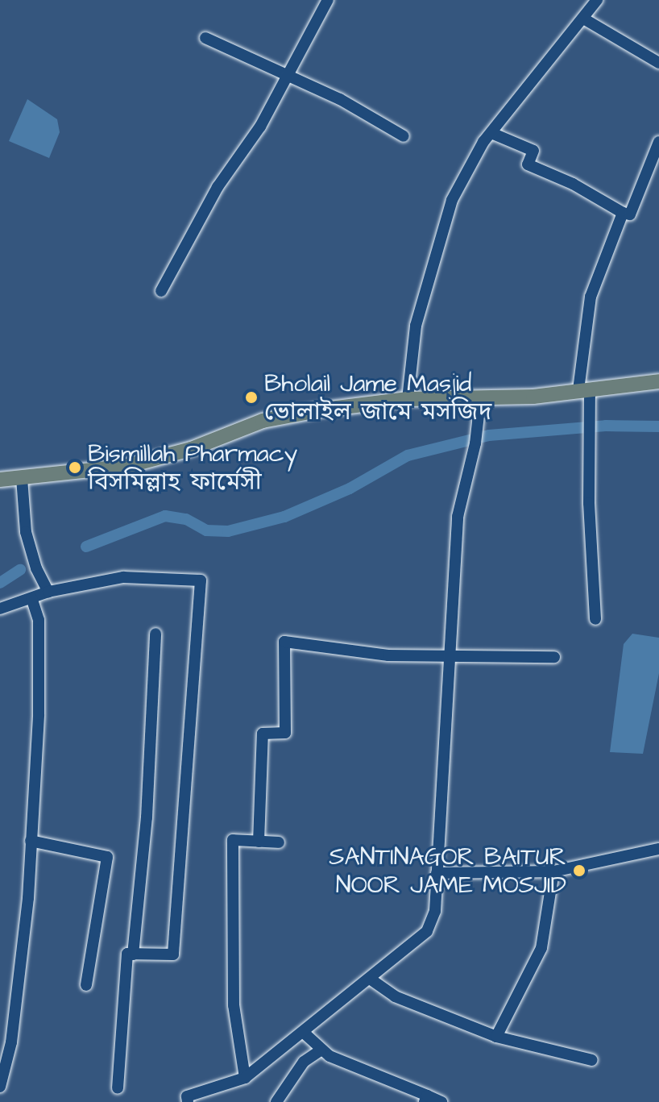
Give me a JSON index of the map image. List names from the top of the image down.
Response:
{
  "places": ["Bholail Jame Masjid ভোলাইল জামে মসজিদ", "Bismillah Pharmacy বিসমিল্লাহ ফার্মেসী", "SANTINAGOR BAITUR NOOR JAME MOSJID"]
}
